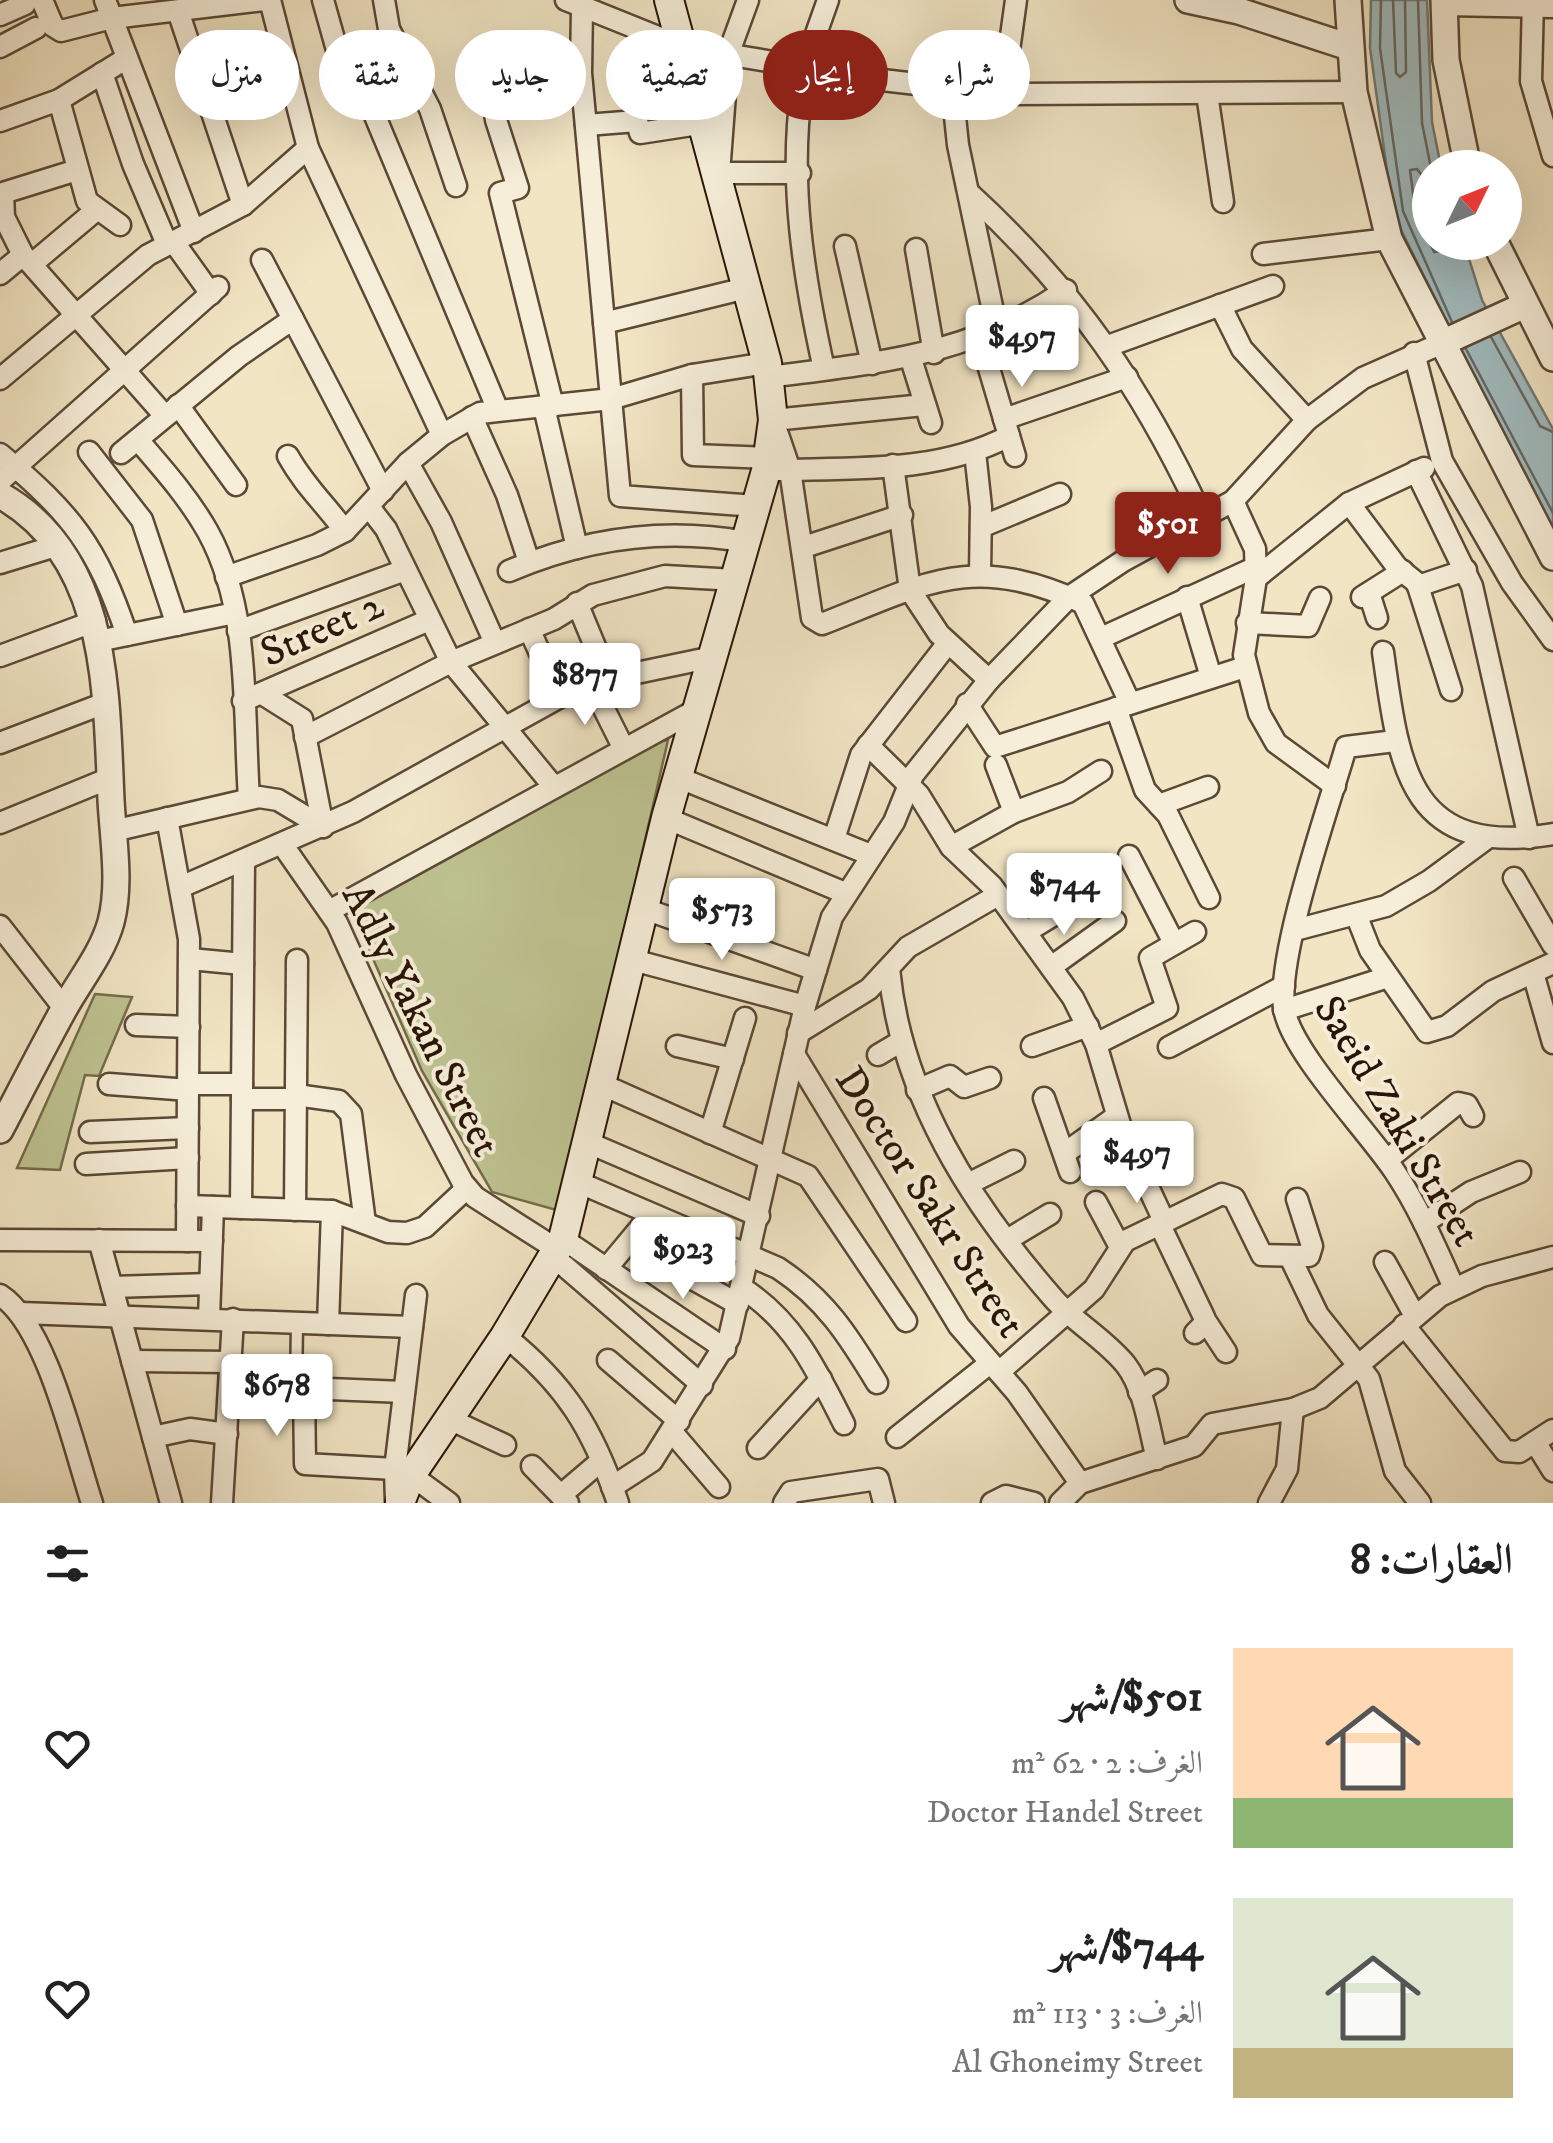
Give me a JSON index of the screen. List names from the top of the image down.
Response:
{
  "streets": {
    "street": [
      "Street 2",
      "Adly Yakan Street",
      "Saeid Zaki Street",
      "Doctor Sakr Street"
    ]
  },
  "north": "top right",
  "page": {
    "chip": [
      "شراء",
      "إيجار",
      "تصفية",
      "جديد",
      "شقة",
      "منزل"
    ],
    "price": [
      "$497",
      "$501",
      "$877",
      "$744",
      "$573",
      "$497",
      "$923",
      "$678"
    ],
    "heading": "العقارات: 8",
    "list": [
      {
        "name": "$501/شهر",
        "note": "الغرف: 2 · 62 m² · Doctor Handel Street"
      },
      {
        "name": "$744/شهر",
        "note": "الغرف: 3 · 113 m² · Al Ghoneimy Street"
      }
    ]
  }
}
